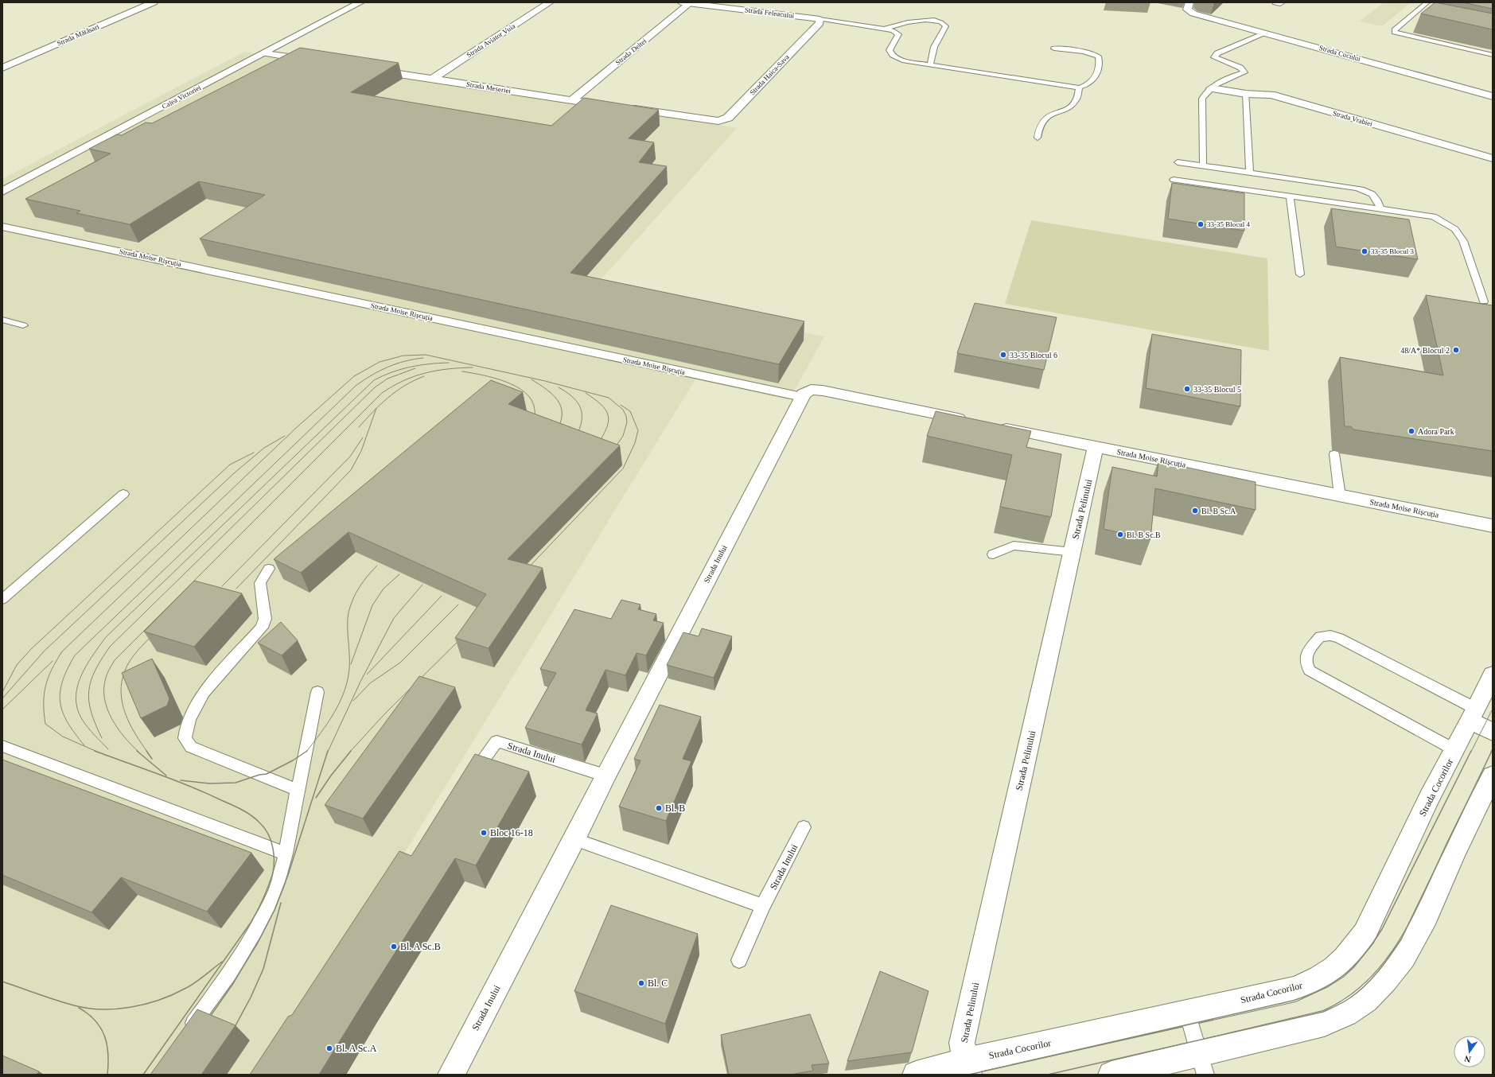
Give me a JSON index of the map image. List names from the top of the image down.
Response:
{
  "streets": {
    "street": [
      "Strada Feleacului",
      "Strada Mătăsari",
      "Strada Aviator Vuia",
      "Strada Deltei",
      "Strada Cucului",
      "Strada Haica-Sava",
      "Strada Meseriei",
      "Calea Victoriei",
      "Strada Vrabiei",
      "Strada Moise Rișcuția",
      "Strada Pelinului",
      "Strada Inului",
      "Strada Cocorilor"
    ]
  },
  "crossings": [
    ["Strada Feleacului", "Strada Deltei"],
    ["Strada Feleacului", "Strada Haica-Sava"],
    ["Strada Aviator Vuia", "Strada Meseriei"],
    ["Strada Deltei", "Strada Meseriei"],
    ["Strada Moise Rișcuția", "Strada Pelinului"],
    ["Strada Moise Rișcuția", "Strada Inului"],
    ["Strada Pelinului", "Strada Cocorilor"]
  ],
  "places": [
    "33-35 Blocul 4",
    "33-35 Blocul 3",
    "48/A* Blocul 2",
    "33-35 Blocul 6",
    "33-35 Blocul 5",
    "Adora Park",
    "Bl. B Sc.A",
    "Bl. B Sc.B",
    "Bl. B",
    "Bloc 16-18",
    "Bl. A Sc.B",
    "Bl. C",
    "Bl. A Sc.A"
  ],
  "north": "bottom"
}
